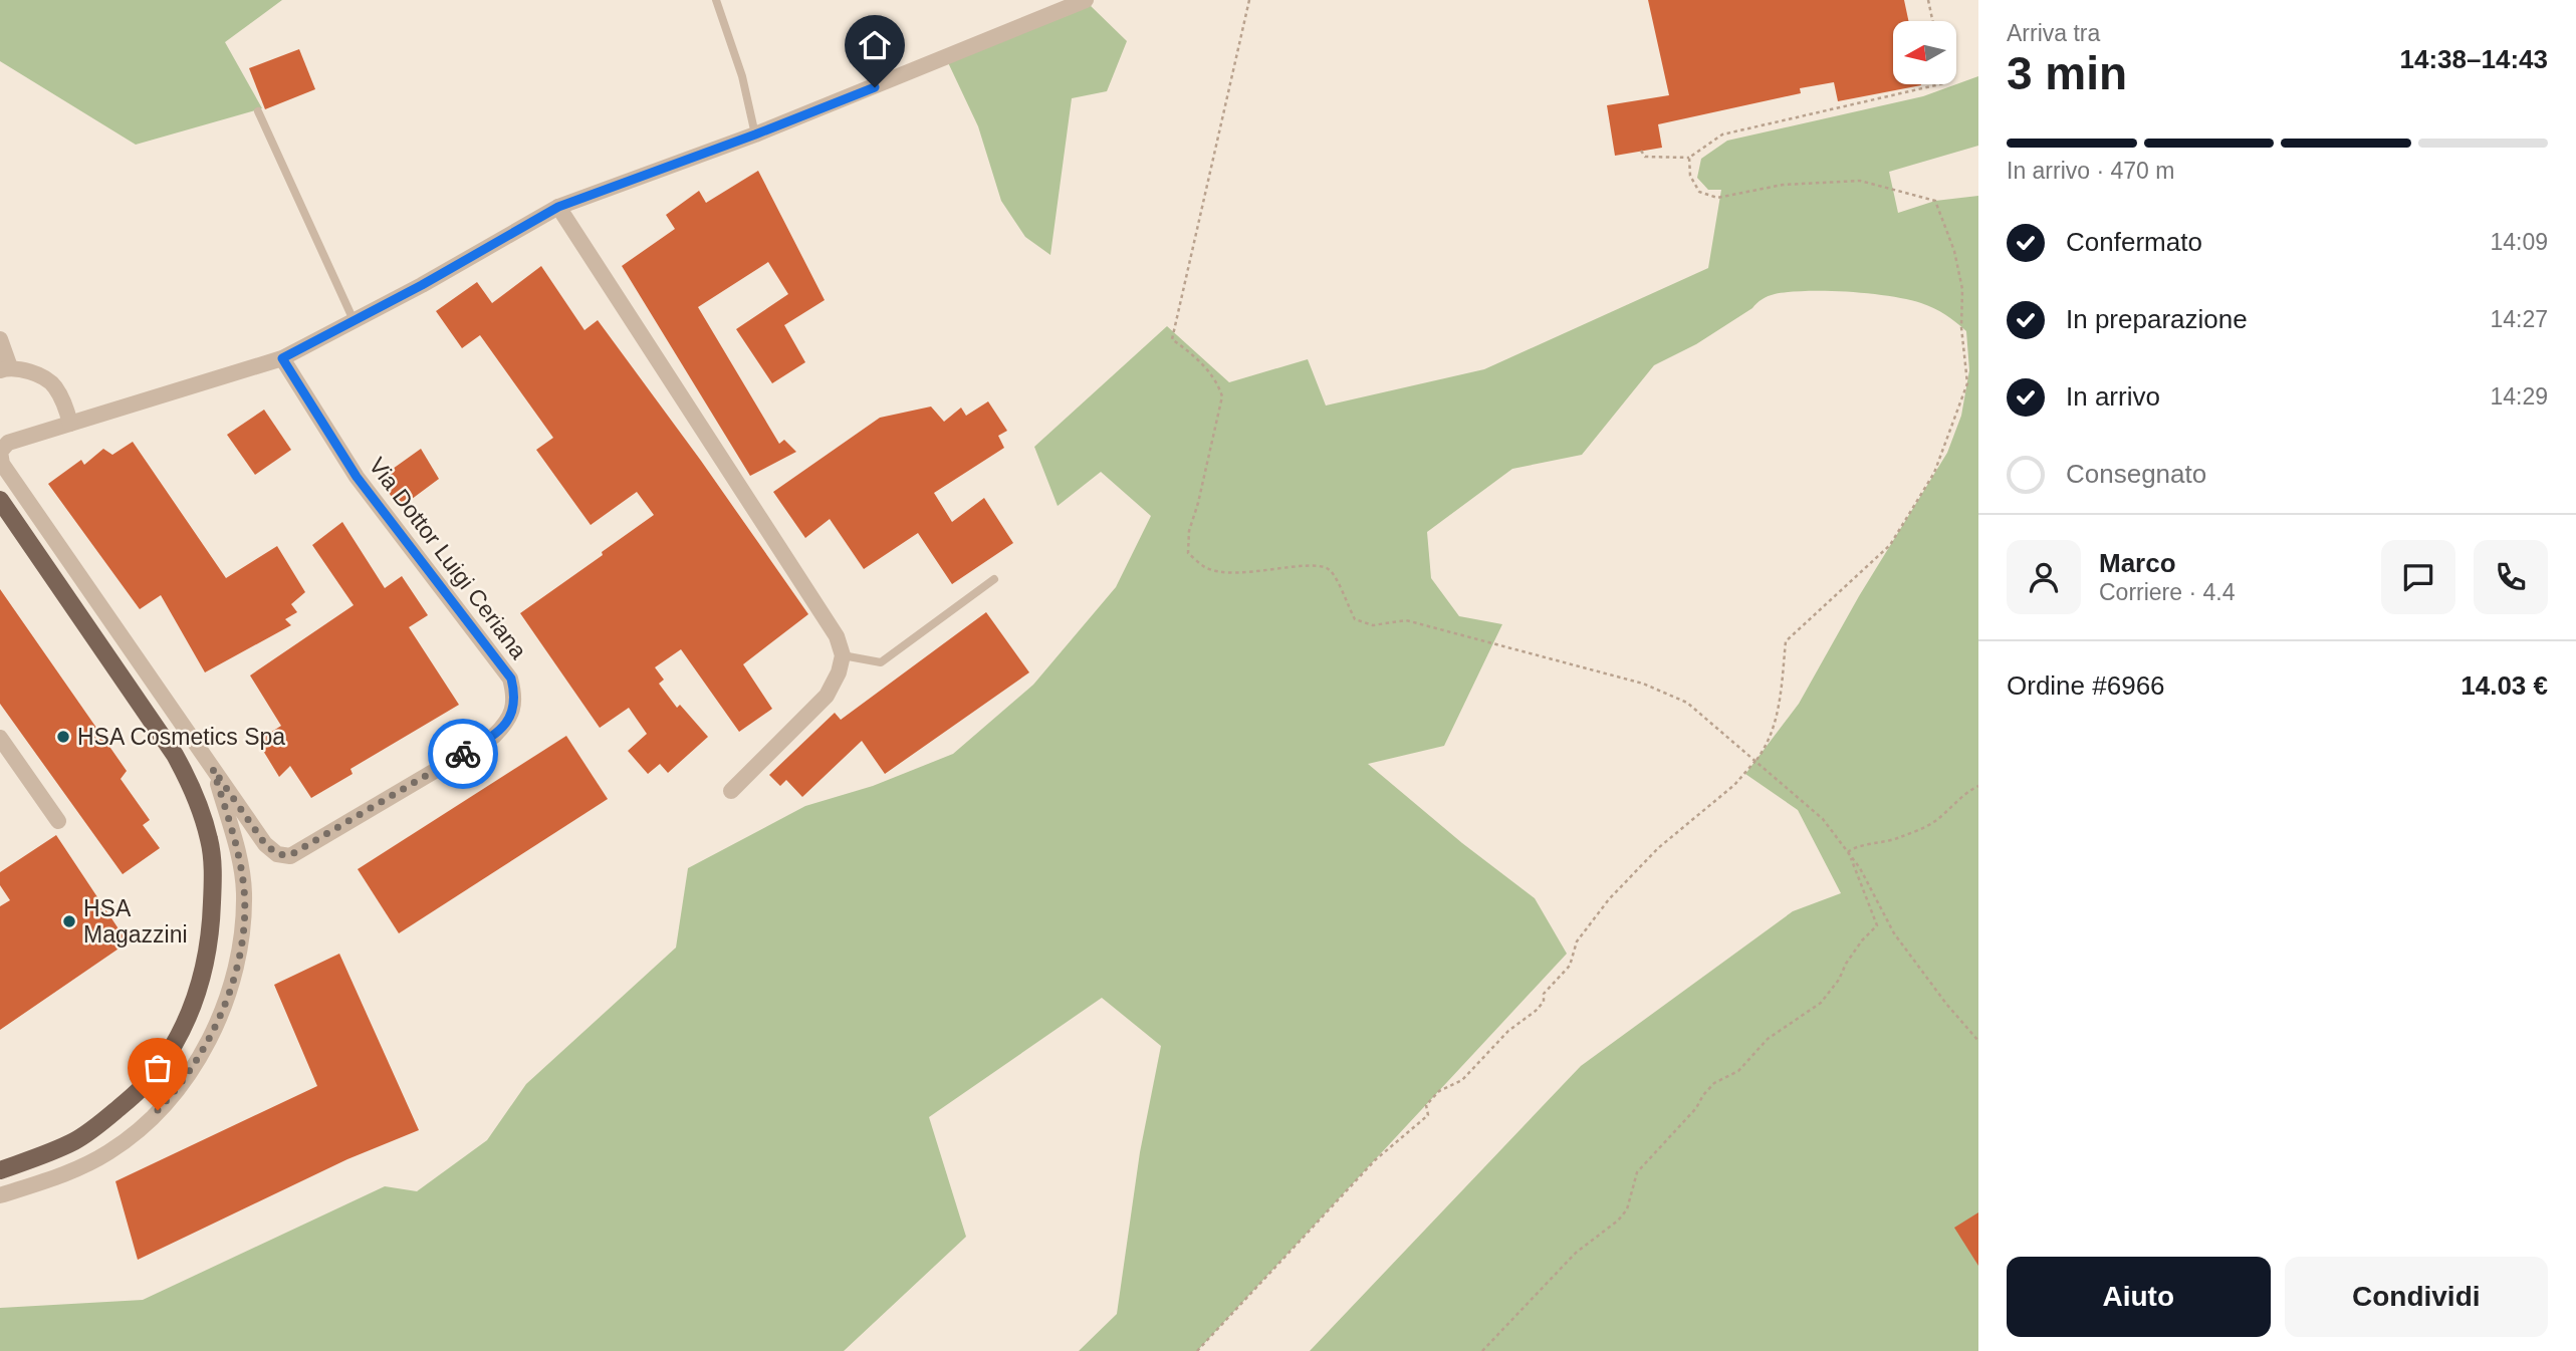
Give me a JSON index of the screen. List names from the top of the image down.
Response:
{
  "streets": {
    "street": ["Via Dottor Luigi Ceriana"]
  },
  "places": ["HSA Cosmetics Spa", "HSA Magazzini"],
  "north": "left",
  "page": {
    "heading": ["3 min", "Arriva tra", "14:38–14:43"],
    "panel": [
      "Marco",
      "Corriere · 4.4",
      "Ordine #6966",
      "14.03 €"
    ],
    "bar": "In arrivo · 470 m",
    "list": [
      ["Confermato", "14:09"],
      ["In preparazione", "14:27"],
      ["In arrivo", "14:29"],
      "Consegnato"
    ],
    "buttons": ["Aiuto", "Condividi"]
  }
}
